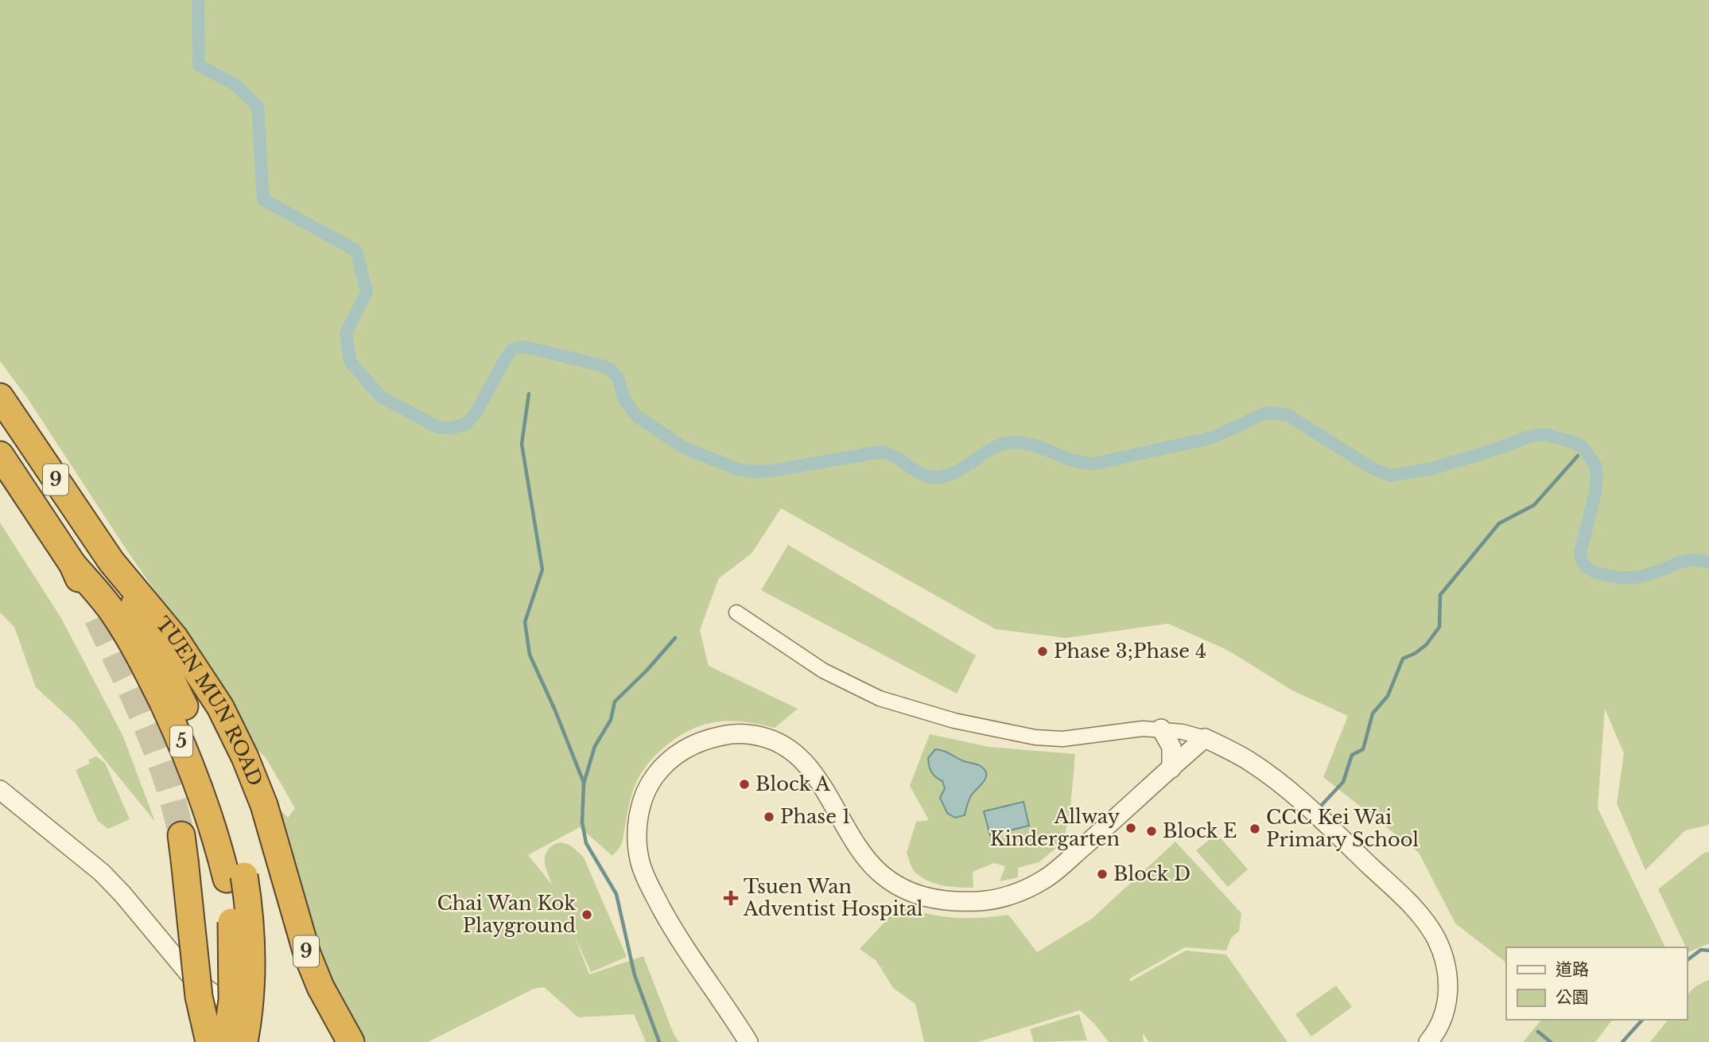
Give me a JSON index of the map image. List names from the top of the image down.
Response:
{
  "streets": {
    "highway": ["9", "TUEN MUN ROAD", "5"]
  },
  "crossings": [
    ["9", "5"],
    ["TUEN MUN ROAD", "5"]
  ],
  "places": {
    "other": [
      "Phase 3;Phase 4",
      "Block A",
      "Phase 1",
      "Allway Kindergarten",
      "CCC Kei Wai Primary School",
      "Block E",
      "Block D",
      "Chai Wan Kok Playground"
    ],
    "health": ["Tsuen Wan Adventist Hospital"]
  },
  "legend": ["道路", "公園"]
}
